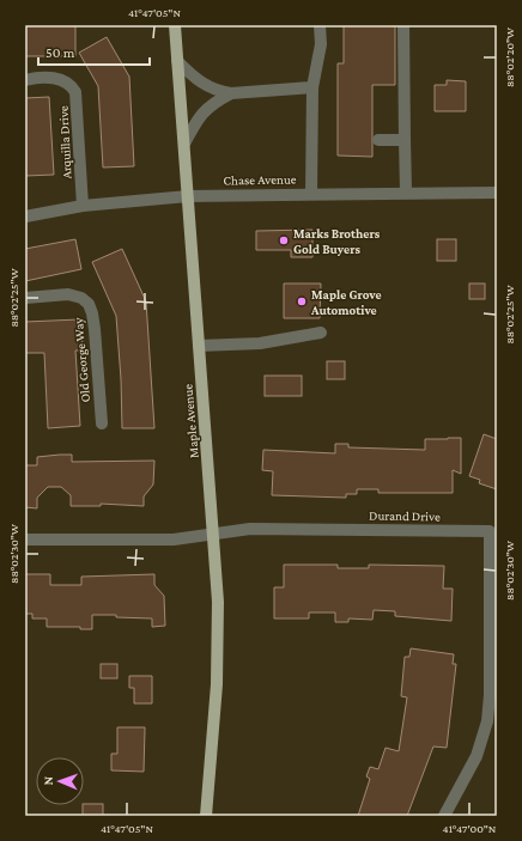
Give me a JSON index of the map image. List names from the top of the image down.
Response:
{
  "streets": {
    "main road": ["Maple Avenue"],
    "street": [
      "Arquilla Drive",
      "Chase Avenue",
      "Old George Way",
      "Durand Drive"
    ]
  },
  "crossings": [
    ["Arquilla Drive", "Chase Avenue"],
    ["Chase Avenue", "Maple Avenue"],
    ["Maple Avenue", "Durand Drive"]
  ],
  "places": ["Marks Brothers Gold Buyers", "Maple Grove Automotive"],
  "scale_bar": "50 m",
  "north": "left",
  "coordinates": [
    "41°47'05\"N",
    "88°02'20\"W",
    "88°02'25\"W",
    "88°02'30\"W",
    "41°47'00\"N"
  ]
}
